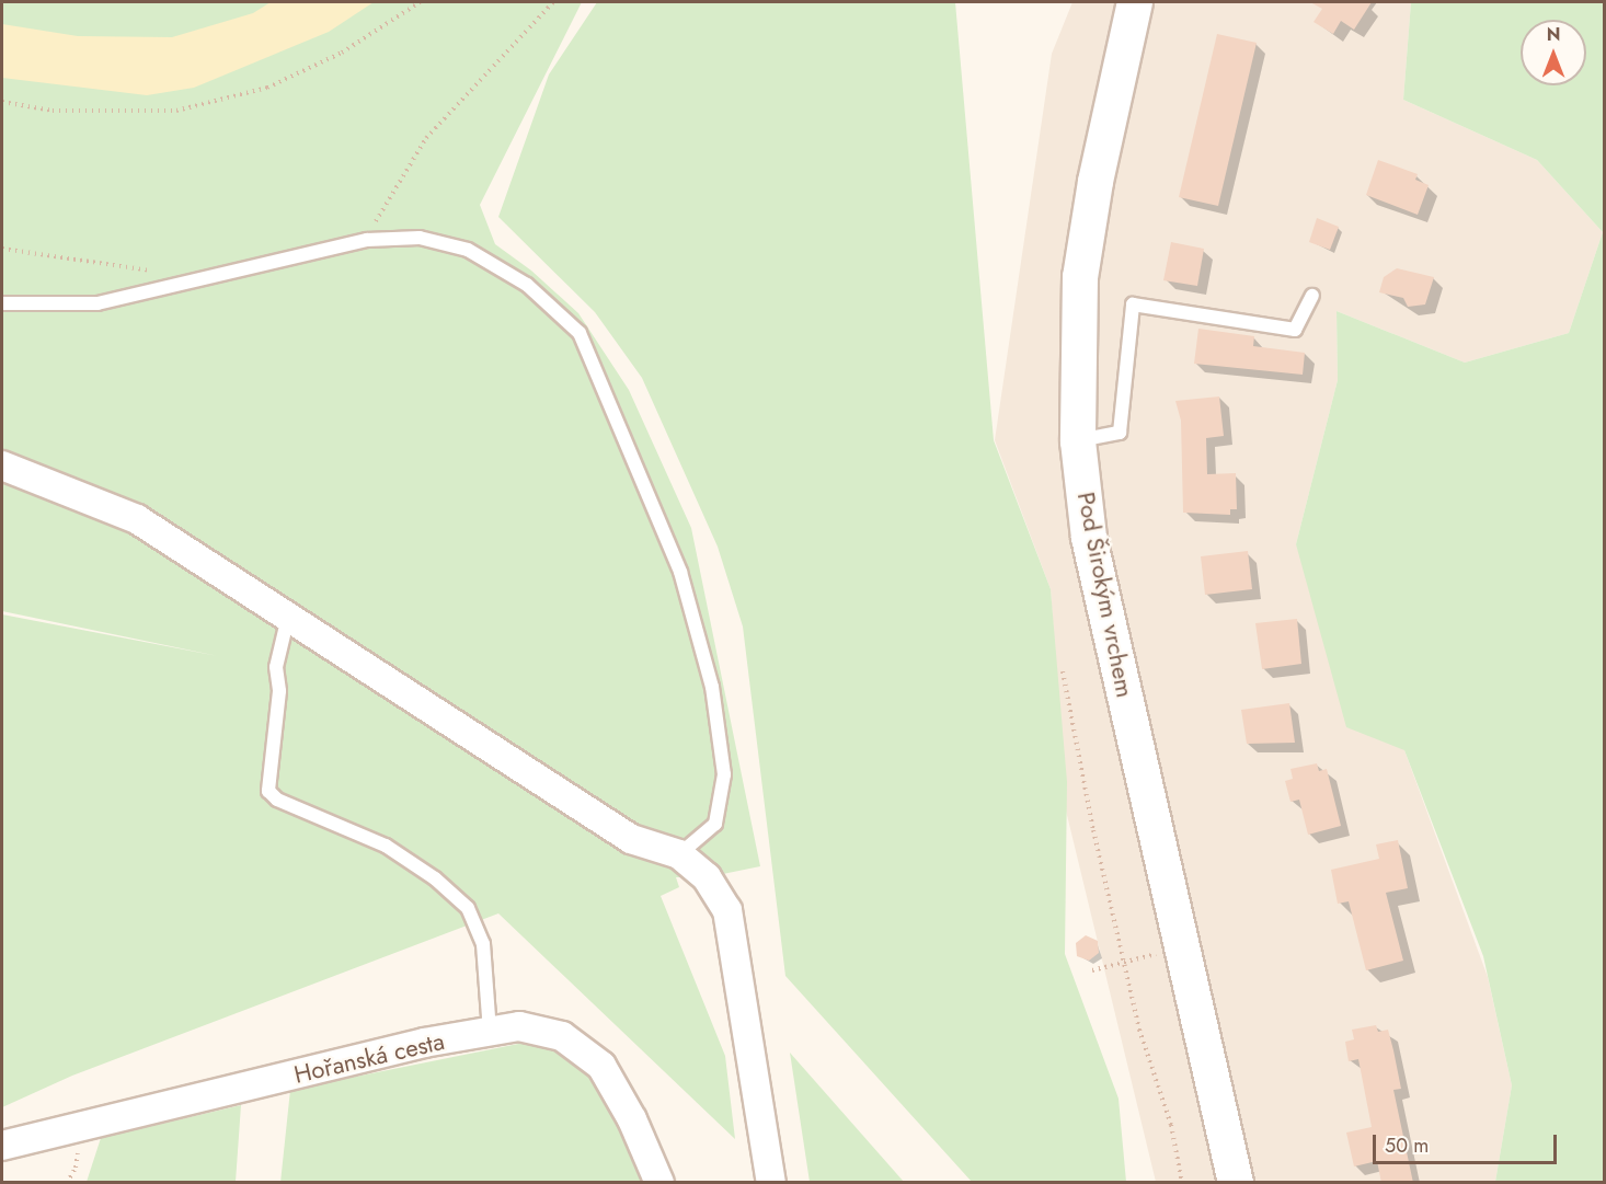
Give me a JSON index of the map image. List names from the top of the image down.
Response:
{
  "streets": {
    "street": ["Pod Širokým vrchem", "Hořanská cesta"]
  },
  "scale_bar": "50 m",
  "north": "top"
}
